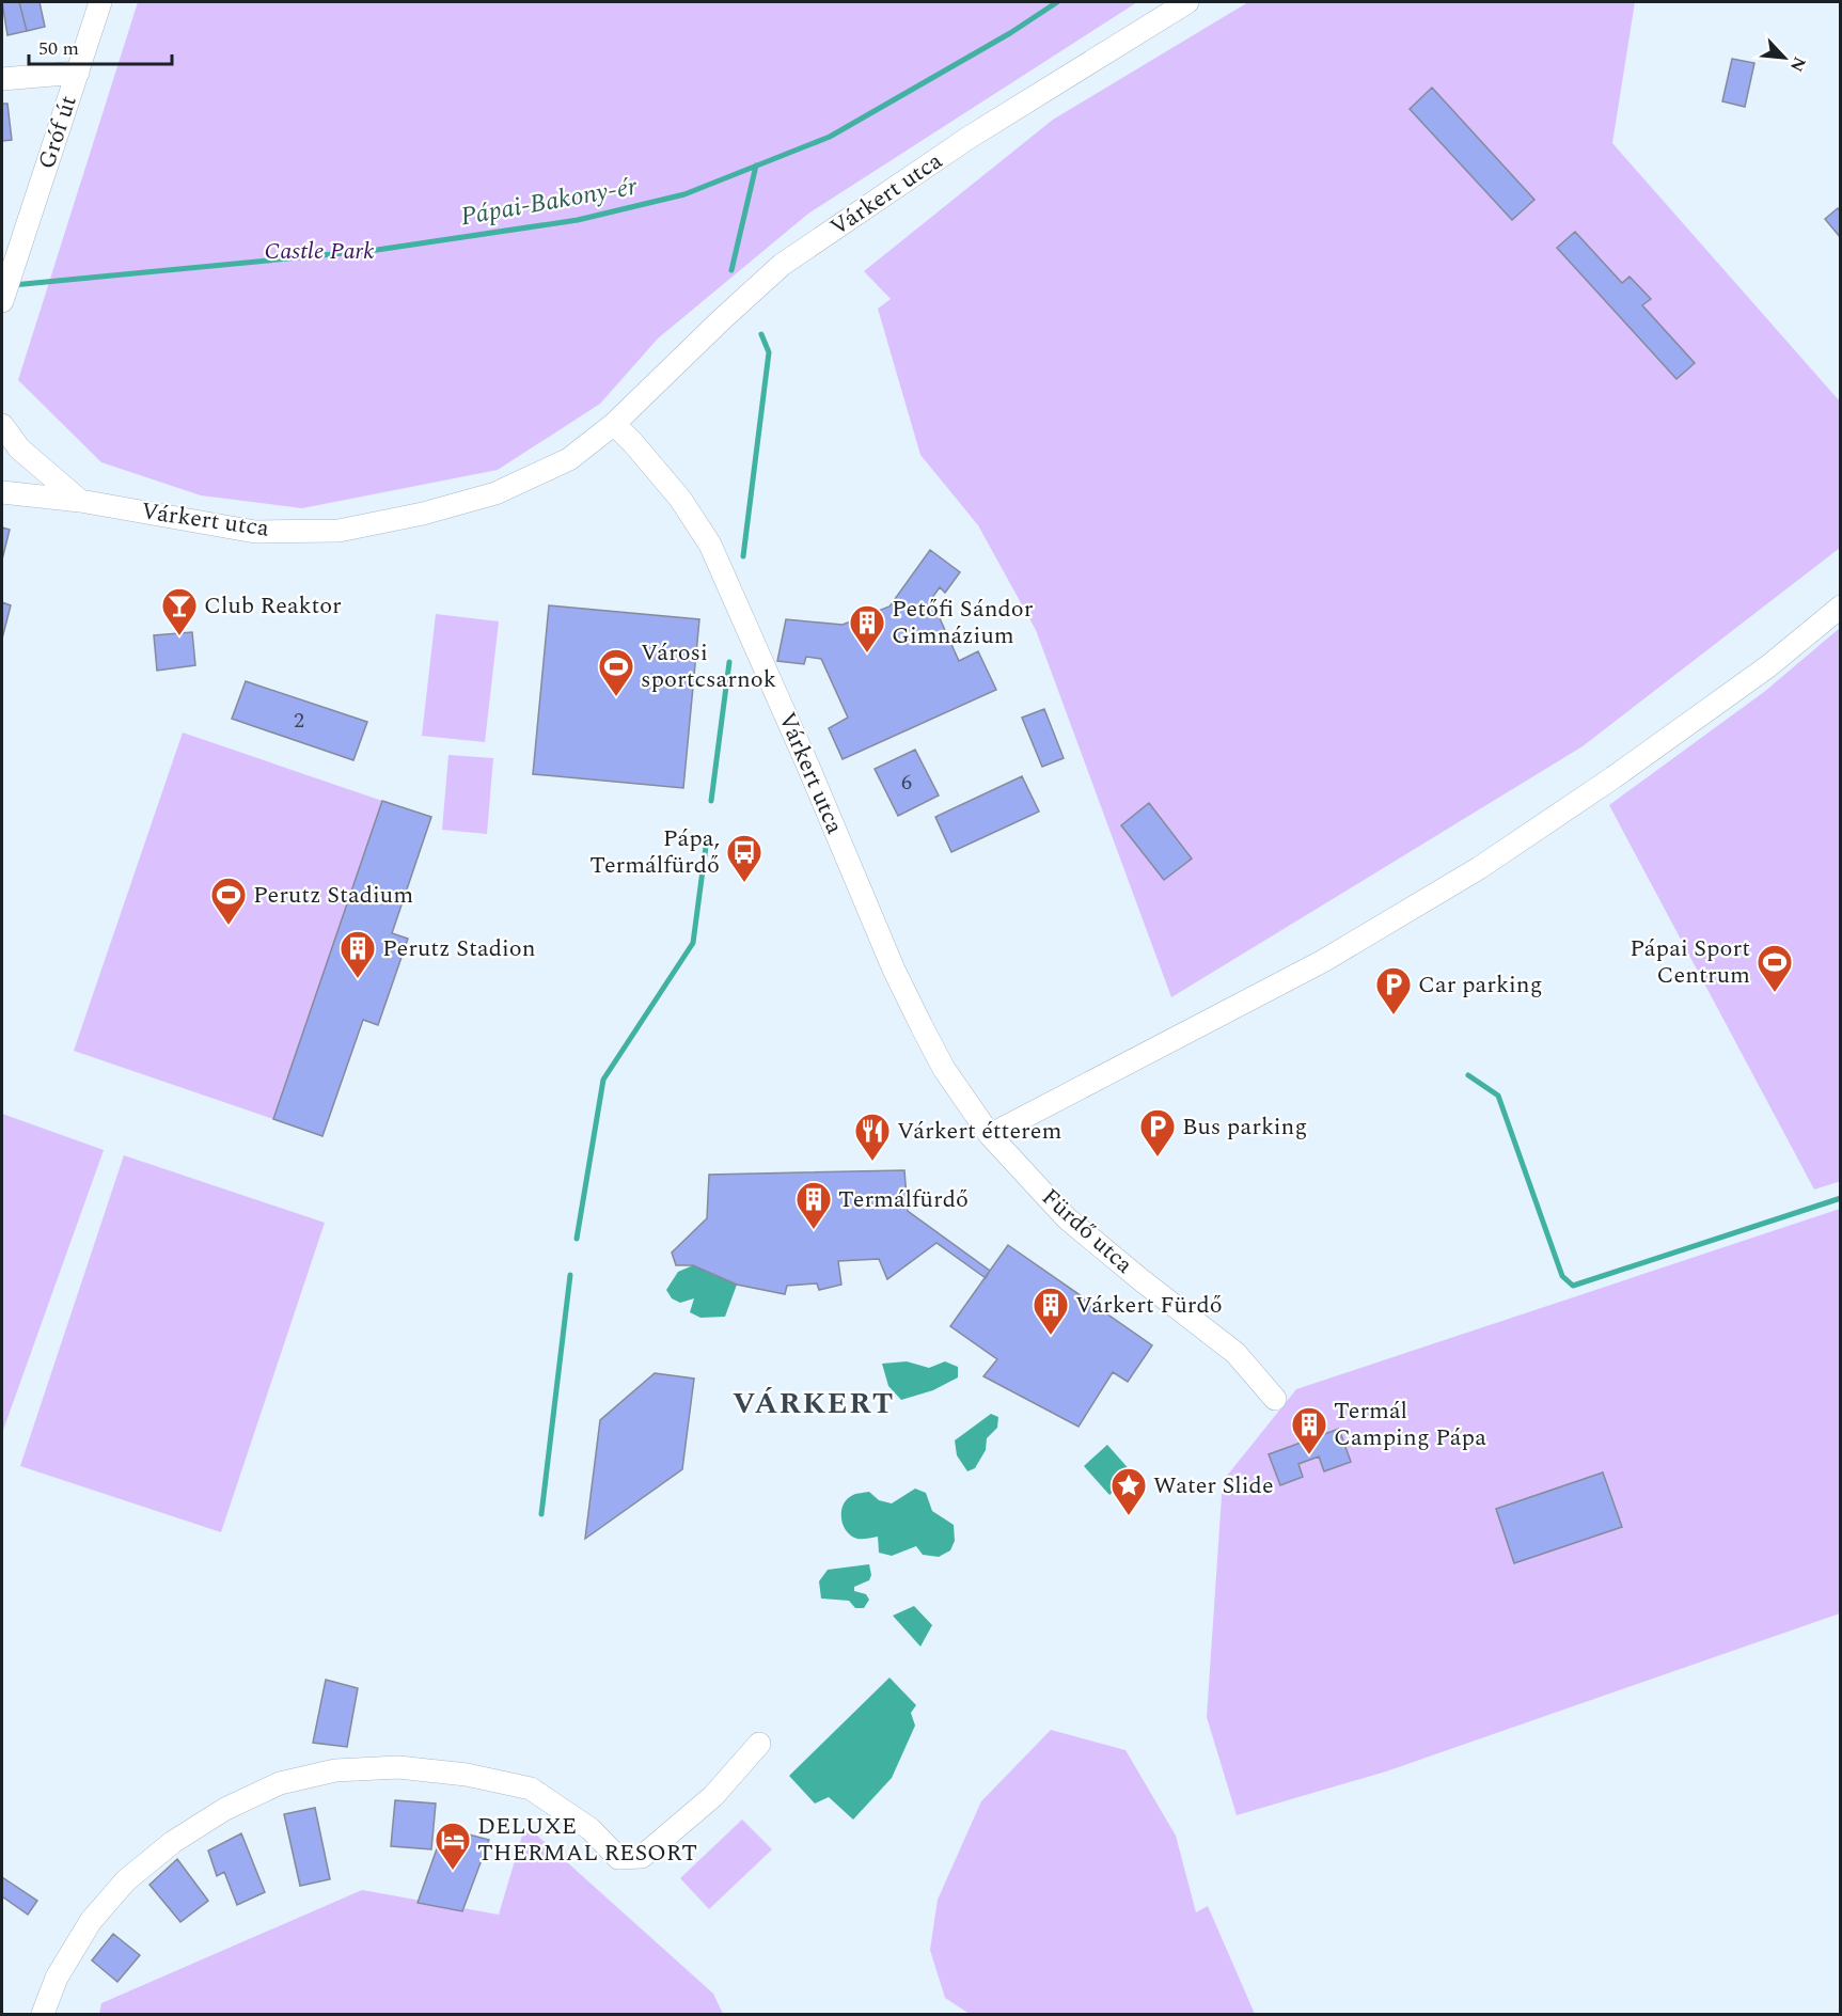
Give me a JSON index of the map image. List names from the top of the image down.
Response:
{
  "streets": {
    "street": ["Gróf út", "Várkert utca", "Fürdő utca"]
  },
  "crossings": [
    ["Várkert utca", "Fürdő utca"]
  ],
  "districts": ["VÁRKERT"],
  "water": ["Pápai-Bakony-ér"],
  "parks": ["Castle Park"],
  "places": {
    "bar": ["Club Reaktor"],
    "building": [
      "Petőfi Sándor Gimnázium",
      "Perutz Stadion",
      "Termálfürdő",
      "Várkert Fürdő",
      "Termál Camping Pápa"
    ],
    "sports": ["Városi sportcsarnok", "Perutz Stadium", "Pápai Sport Centrum"],
    "bus stop": ["Pápa, Termálfürdő"],
    "parking": ["Car parking", "Bus parking"],
    "restaurant": ["Várkert étterem"],
    "place": ["Water Slide"],
    "hotel": ["DELUXE THERMAL RESORT"]
  },
  "house_numbers": ["2", "6"],
  "scale_bar": "50 m",
  "north": "bottom right"
}
